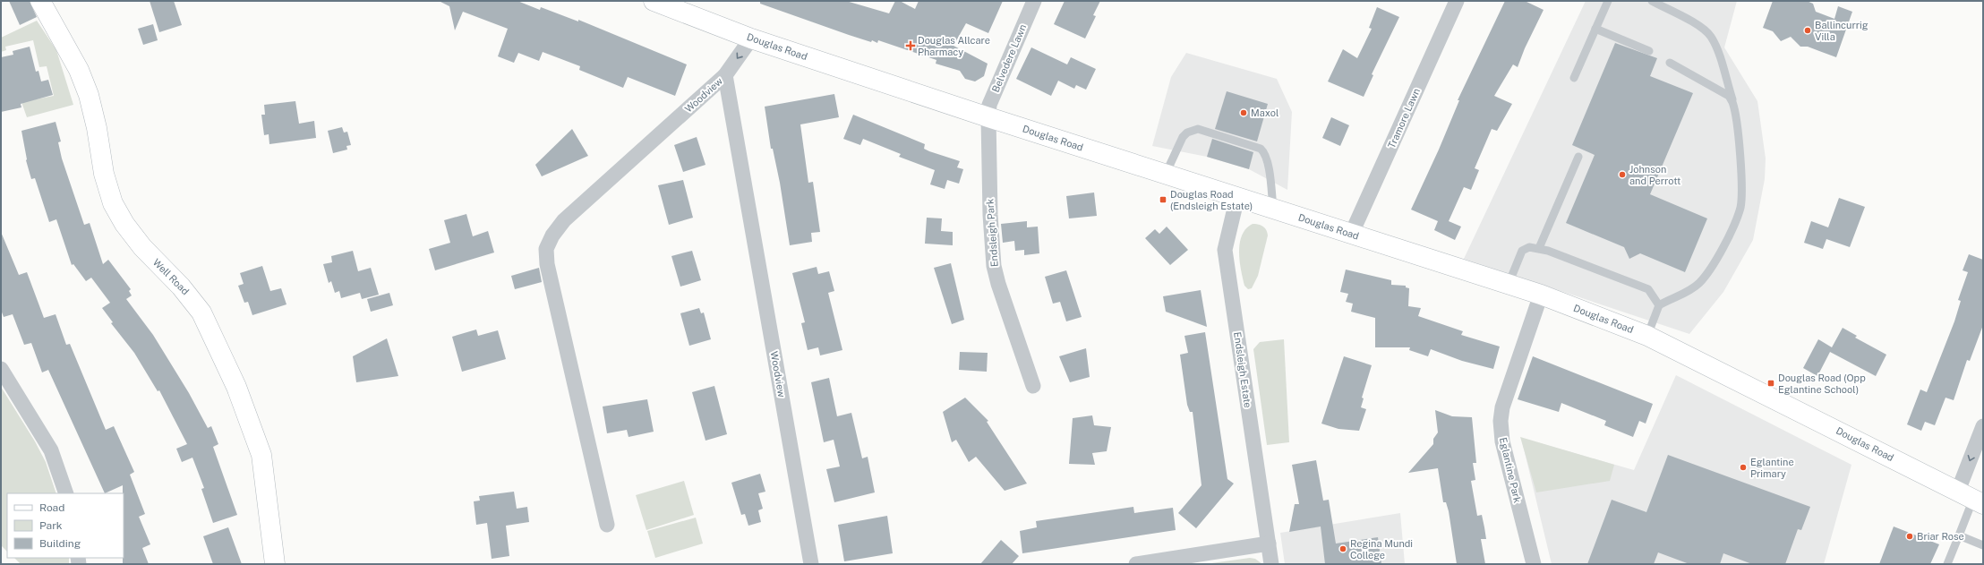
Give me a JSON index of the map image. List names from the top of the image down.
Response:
{
  "streets": {
    "main road": ["Douglas Road", "Well Road"],
    "street": [
      "Belvedere Lawn",
      "Woodview",
      "Tramore Lawn",
      "Endsleigh Park",
      "Endsleigh Estate",
      "Eglantine Park"
    ]
  },
  "crossings": [
    ["Douglas Road", "Belvedere Lawn"],
    ["Douglas Road", "Tramore Lawn"],
    ["Douglas Road", "Endsleigh Park"],
    ["Douglas Road", "Endsleigh Estate"],
    ["Douglas Road", "Eglantine Park"],
    ["Belvedere Lawn", "Endsleigh Park"]
  ],
  "places": {
    "other": [
      "Ballincurrig Villa",
      "Maxol",
      "Johnson and Perrott",
      "Eglantine Primary",
      "Briar Rose",
      "Regina Mundi College"
    ],
    "health": ["Douglas Allcare Pharmacy"],
    "transit": ["Douglas Road (Endsleigh Estate)", "Douglas Road (Opp Eglantine School)"]
  },
  "legend": ["Road", "Park", "Building"]
}
